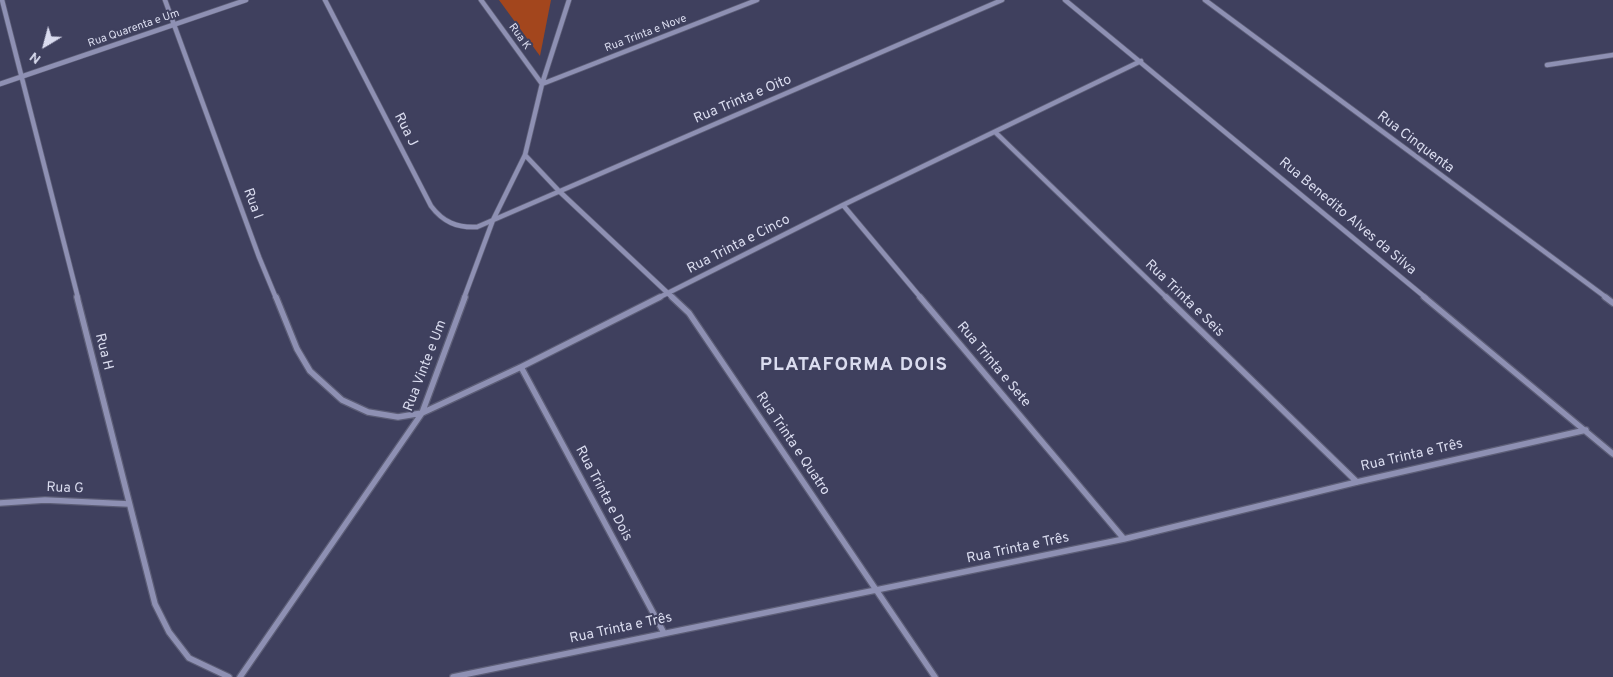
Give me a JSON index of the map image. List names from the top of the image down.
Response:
{
  "streets": {
    "street": [
      "Rua Quarenta e Um",
      "Rua Trinta e Nove",
      "Rua K",
      "Rua Trinta e Oito",
      "Rua J",
      "Rua Cinquenta",
      "Rua I",
      "Rua Benedito Alves da Silva",
      "Rua Trinta e Cinco",
      "Rua Trinta e Seis",
      "Rua H",
      "Rua Trinta e Sete",
      "Rua Vinte e Um",
      "Rua Trinta e Quatro",
      "Rua Trinta e Três",
      "Rua G",
      "Rua Trinta e Dois"
    ]
  },
  "crossings": [
    ["Rua Quarenta e Um", "Rua I"],
    ["Rua Quarenta e Um", "Rua H"],
    ["Rua Trinta e Nove", "Rua K"],
    ["Rua Trinta e Nove", "Rua Vinte e Um"],
    ["Rua K", "Rua Vinte e Um"],
    ["Rua Trinta e Oito", "Rua J"],
    ["Rua Trinta e Oito", "Rua Vinte e Um"],
    ["Rua Trinta e Oito", "Rua Trinta e Quatro"],
    ["Rua J", "Rua Vinte e Um"],
    ["Rua I", "Rua Trinta e Cinco"],
    ["Rua Benedito Alves da Silva", "Rua Trinta e Cinco"],
    ["Rua Benedito Alves da Silva", "Rua Trinta e Três"],
    ["Rua Trinta e Cinco", "Rua Trinta e Seis"],
    ["Rua Trinta e Cinco", "Rua Trinta e Sete"],
    ["Rua Trinta e Cinco", "Rua Vinte e Um"],
    ["Rua Trinta e Cinco", "Rua Trinta e Quatro"],
    ["Rua Trinta e Cinco", "Rua Trinta e Dois"],
    ["Rua Trinta e Seis", "Rua Trinta e Três"],
    ["Rua H", "Rua G"],
    ["Rua Trinta e Sete", "Rua Trinta e Três"],
    ["Rua Vinte e Um", "Rua Trinta e Quatro"],
    ["Rua Trinta e Quatro", "Rua Trinta e Três"],
    ["Rua Trinta e Três", "Rua Trinta e Dois"]
  ],
  "districts": ["PLATAFORMA DOIS"],
  "north": "bottom left"
}
